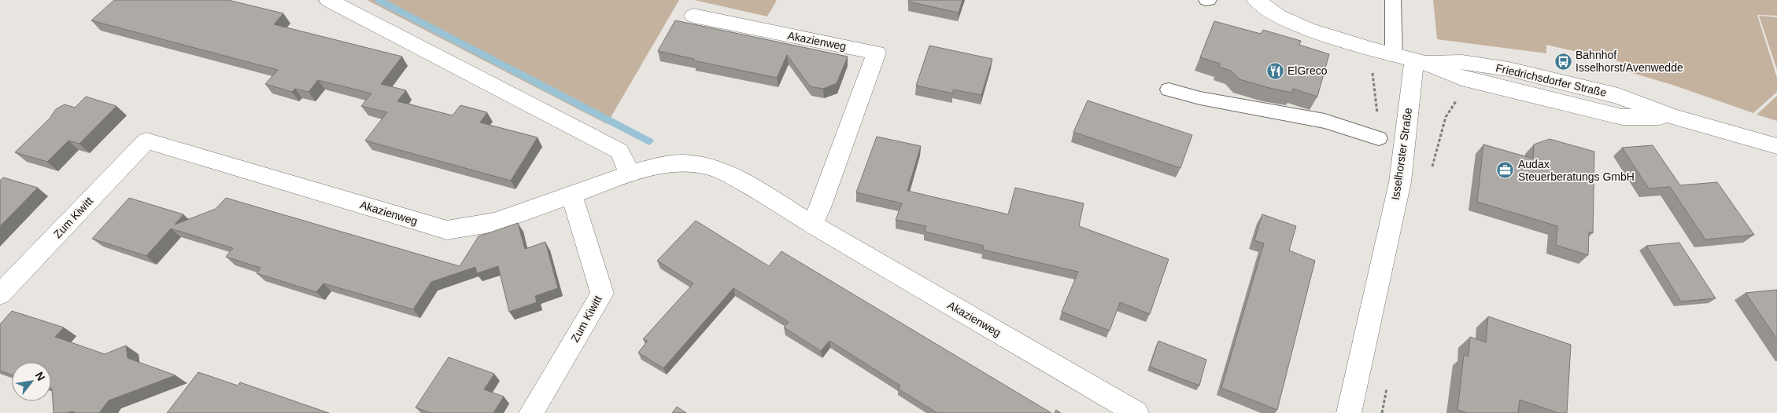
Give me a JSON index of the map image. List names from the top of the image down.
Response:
{
  "streets": {
    "street": [
      "Akazienweg",
      "Friedrichsdorfer Straße",
      "Isselhorster Straße",
      "Zum Kiwitt"
    ]
  },
  "crossings": [
    ["Akazienweg", "Zum Kiwitt"],
    ["Friedrichsdorfer Straße", "Isselhorster Straße"]
  ],
  "places": {
    "bus stop": ["Bahnhof Isselhorst/Avenwedde"],
    "restaurant": ["ElGreco"],
    "office": ["Audax Steuerberatungs GmbH"]
  },
  "north": "top right"
}
